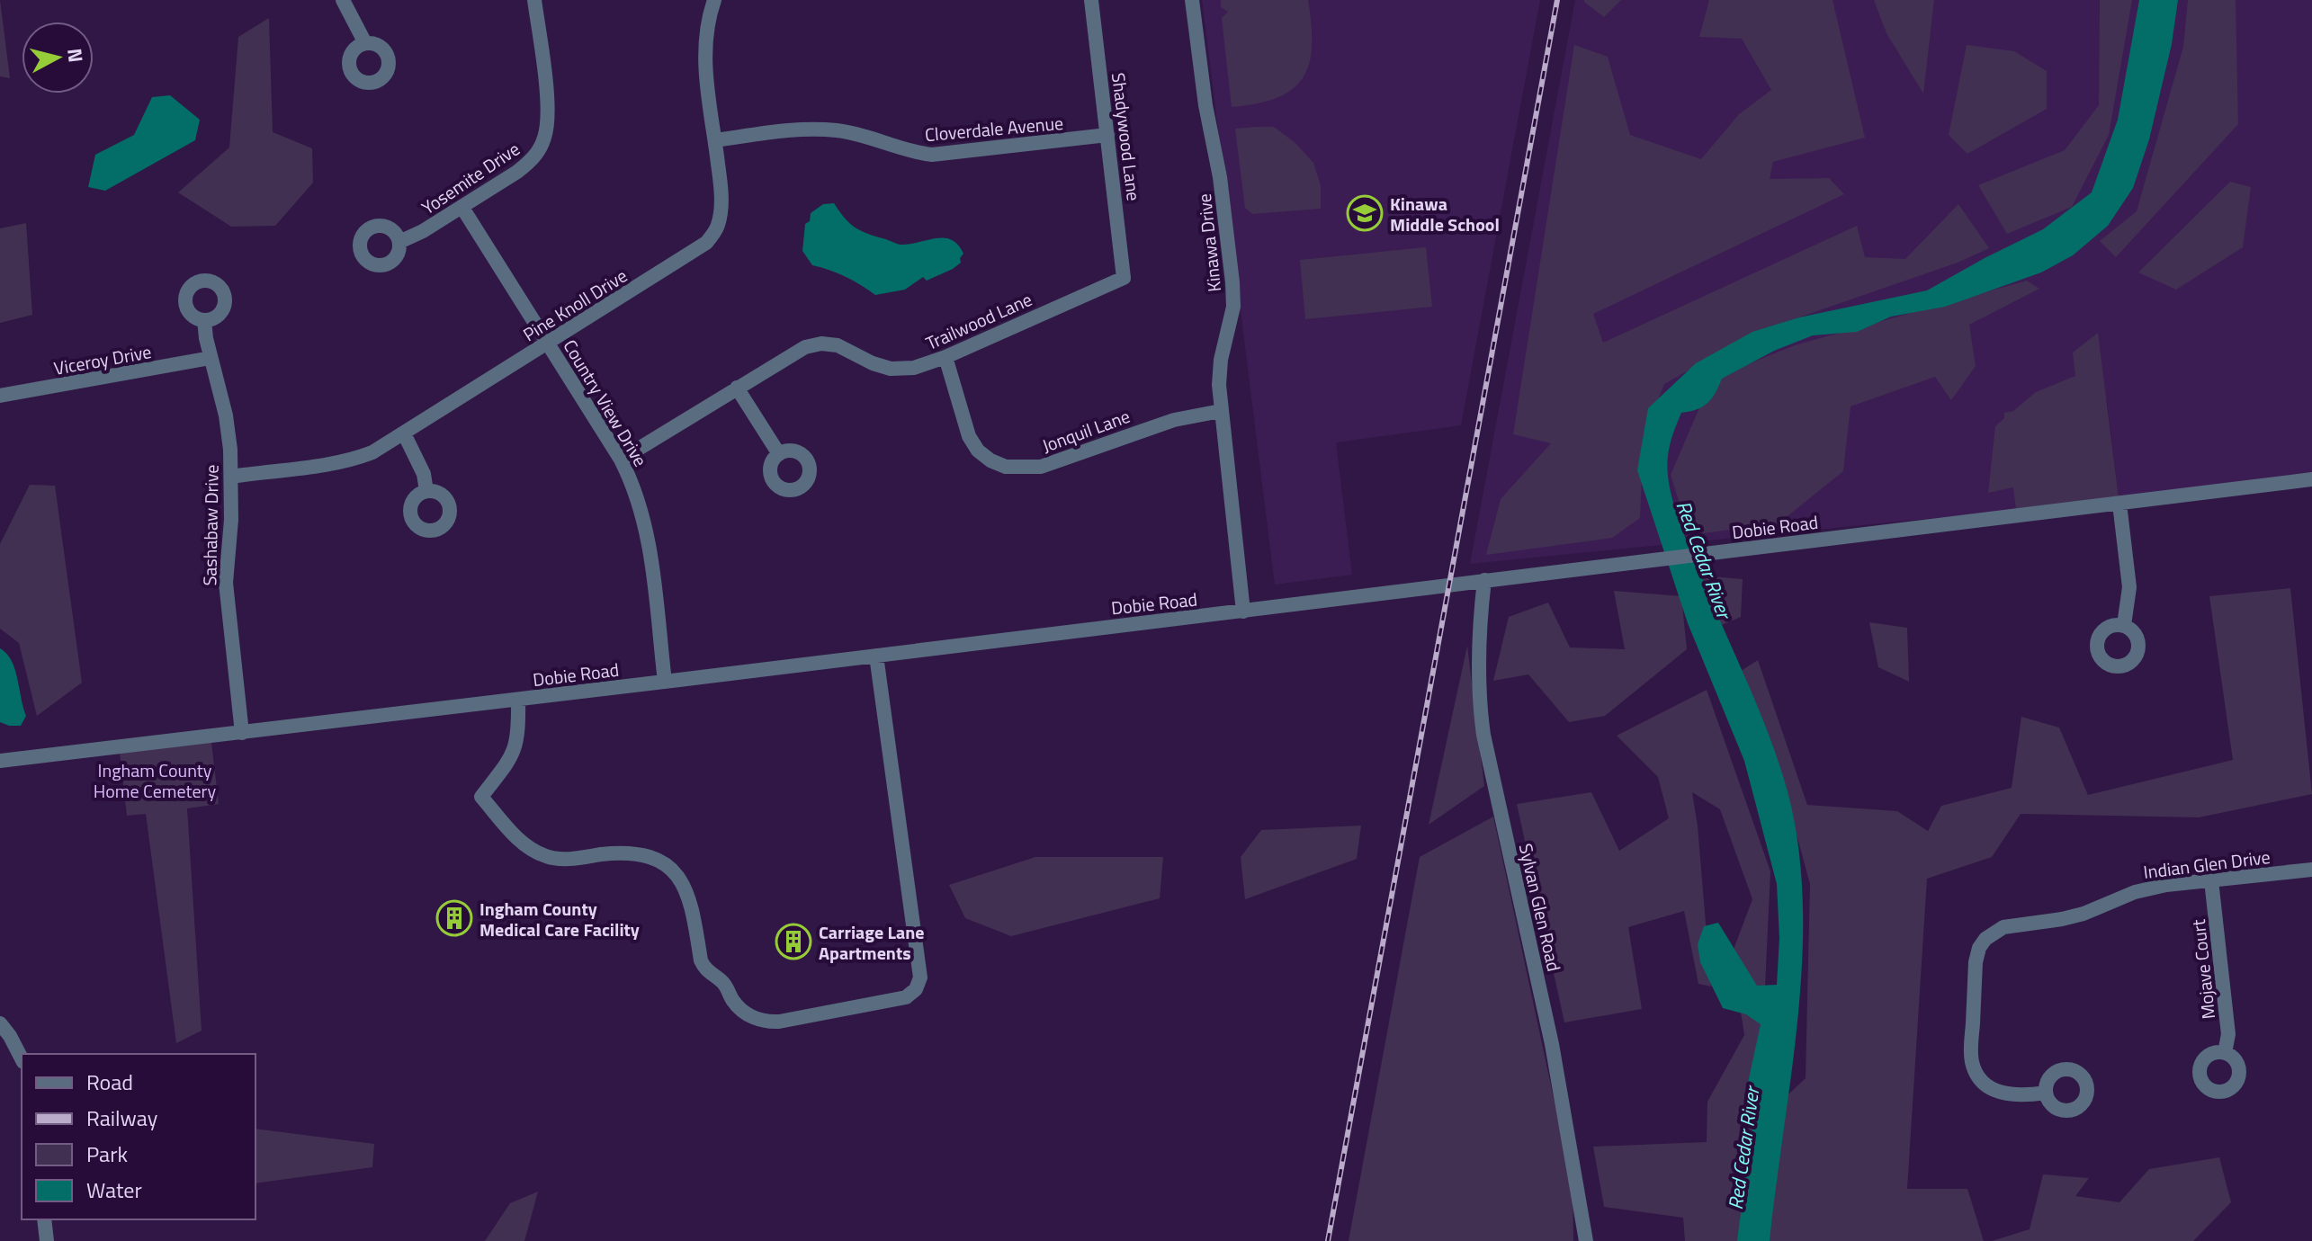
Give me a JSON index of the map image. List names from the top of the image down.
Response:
{
  "streets": {
    "street": [
      "Cloverdale Avenue",
      "Shadywood Lane",
      "Yosemite Drive",
      "Kinawa Drive",
      "Pine Knoll Drive",
      "Trailwood Lane",
      "Viceroy Drive",
      "Country View Drive",
      "Jonquil Lane",
      "Sashabaw Drive",
      "Dobie Road",
      "Indian Glen Drive",
      "Sylvan Glen Road",
      "Mojave Court"
    ]
  },
  "crossings": [
    ["Cloverdale Avenue", "Shadywood Lane"],
    ["Cloverdale Avenue", "Pine Knoll Drive"],
    ["Shadywood Lane", "Trailwood Lane"],
    ["Yosemite Drive", "Country View Drive"],
    ["Kinawa Drive", "Jonquil Lane"],
    ["Kinawa Drive", "Dobie Road"],
    ["Pine Knoll Drive", "Country View Drive"],
    ["Pine Knoll Drive", "Sashabaw Drive"],
    ["Trailwood Lane", "Country View Drive"],
    ["Trailwood Lane", "Jonquil Lane"],
    ["Viceroy Drive", "Sashabaw Drive"],
    ["Country View Drive", "Dobie Road"],
    ["Sashabaw Drive", "Dobie Road"],
    ["Dobie Road", "Sylvan Glen Road"],
    ["Indian Glen Drive", "Mojave Court"]
  ],
  "water": ["Red Cedar River"],
  "parks": ["Ingham County Home Cemetery"],
  "places": {
    "school or university": ["Kinawa Middle School"],
    "building": ["Ingham County Medical Care Facility", "Carriage Lane Apartments"]
  },
  "legend": [
    "Road",
    "Railway",
    "Park",
    "Water"
  ],
  "north": "right"
}
